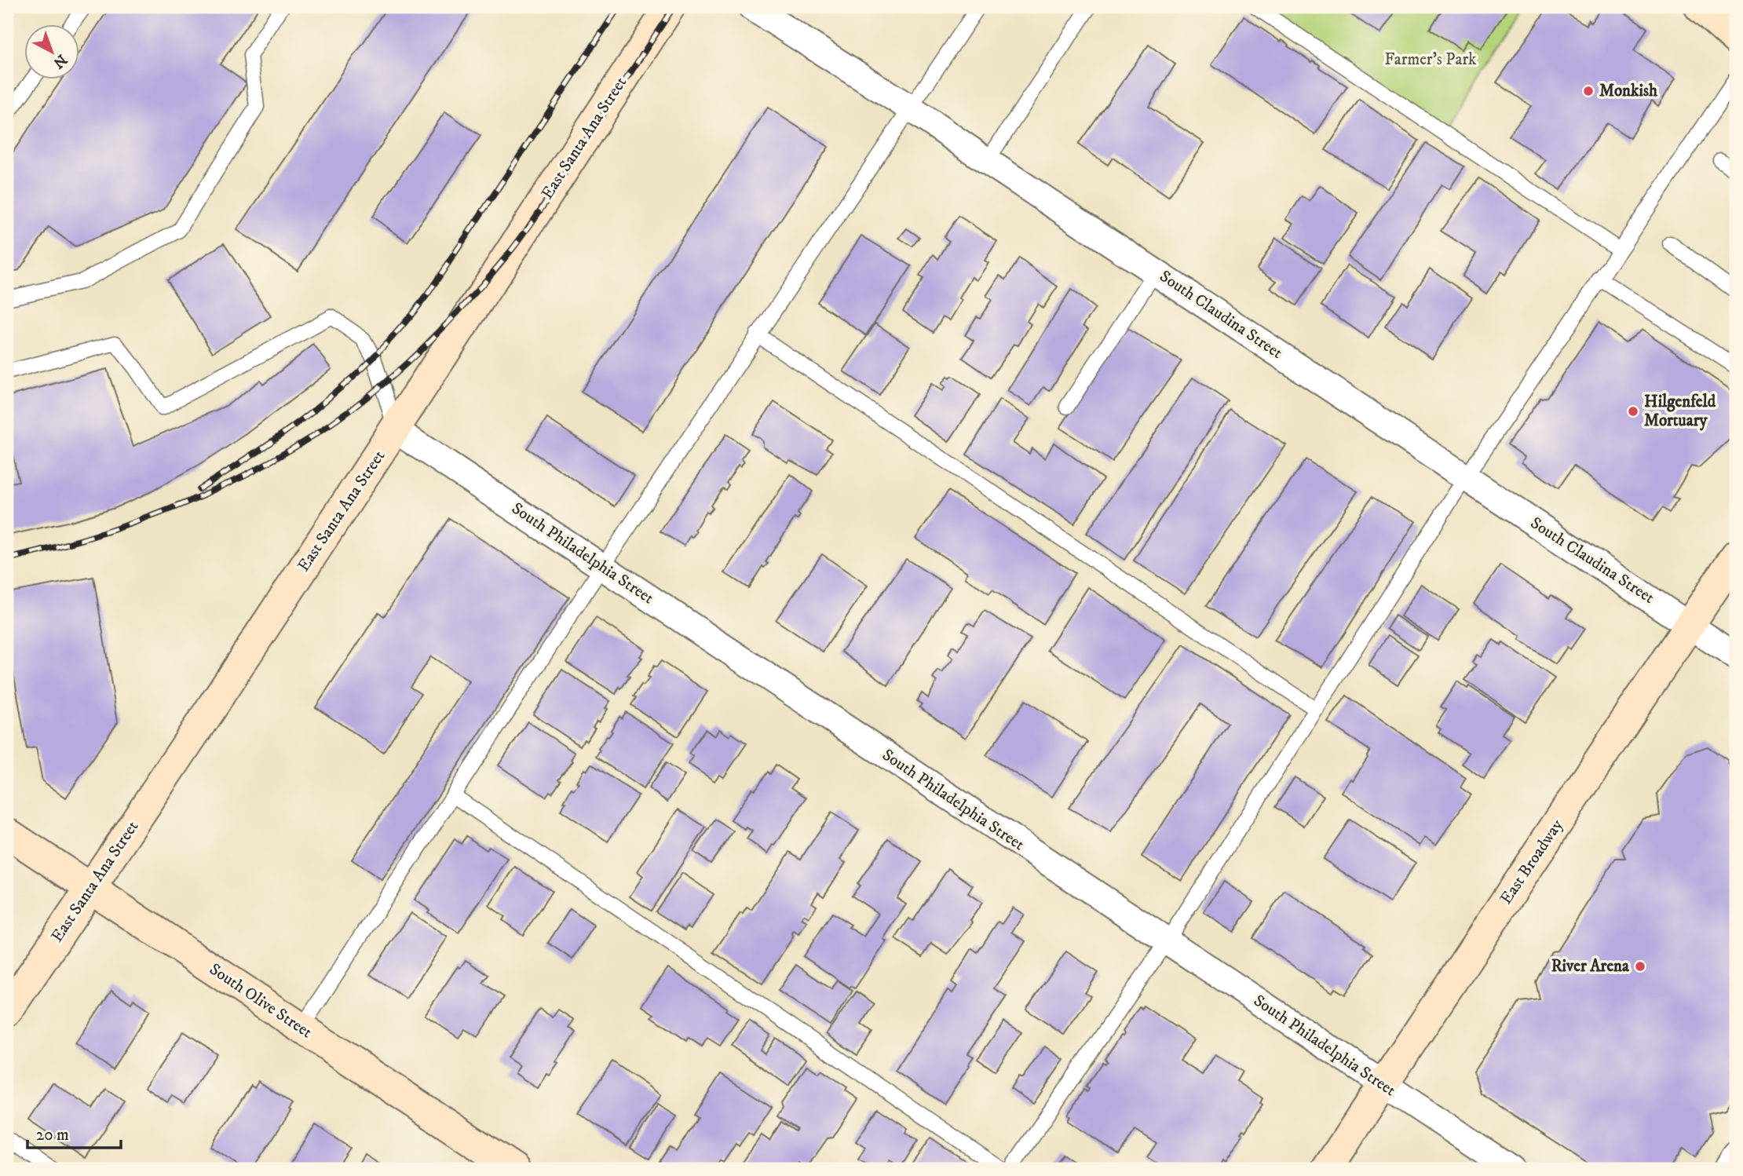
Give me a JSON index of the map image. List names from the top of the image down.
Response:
{
  "streets": {
    "street": [
      "East Santa Ana Street",
      "South Claudina Street",
      "South Philadelphia Street",
      "East Broadway",
      "South Olive Street"
    ]
  },
  "crossings": [
    ["East Santa Ana Street", "South Philadelphia Street"],
    ["East Santa Ana Street", "South Olive Street"],
    ["South Claudina Street", "East Broadway"],
    ["South Philadelphia Street", "East Broadway"]
  ],
  "parks": ["Farmer's Park"],
  "places": ["Monkish", "Hilgenfeld Mortuary", "River Arena"],
  "scale_bar": "20 m",
  "north": "bottom right"
}
